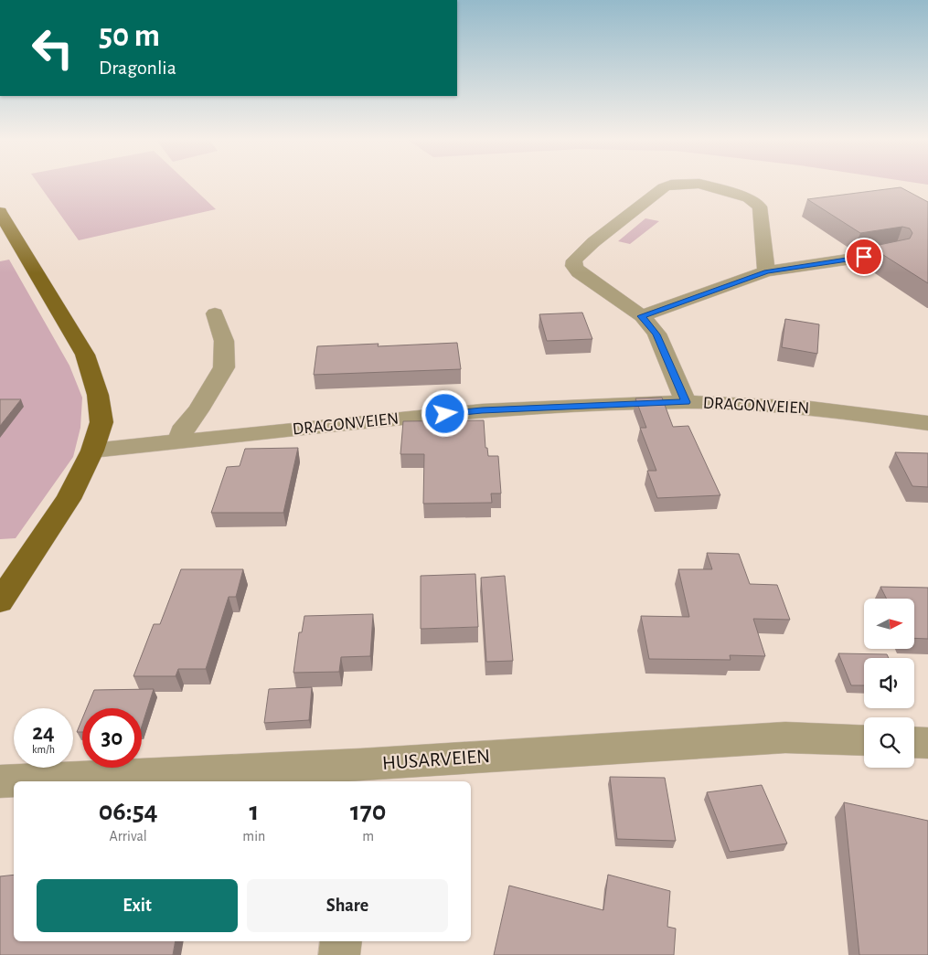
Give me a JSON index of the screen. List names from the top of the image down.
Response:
{
  "streets": {
    "street": ["DRAGONVEIEN", "HUSARVEIEN"]
  },
  "north": "right",
  "page": {
    "turn": ["50 m", "Dragonlia"],
    "speed": "24 km/h",
    "limit": "30",
    "eta": [
      "06:54",
      "Arrival",
      "1",
      "min",
      "170",
      "m"
    ],
    "buttons": ["Exit", "Share"]
  }
}
